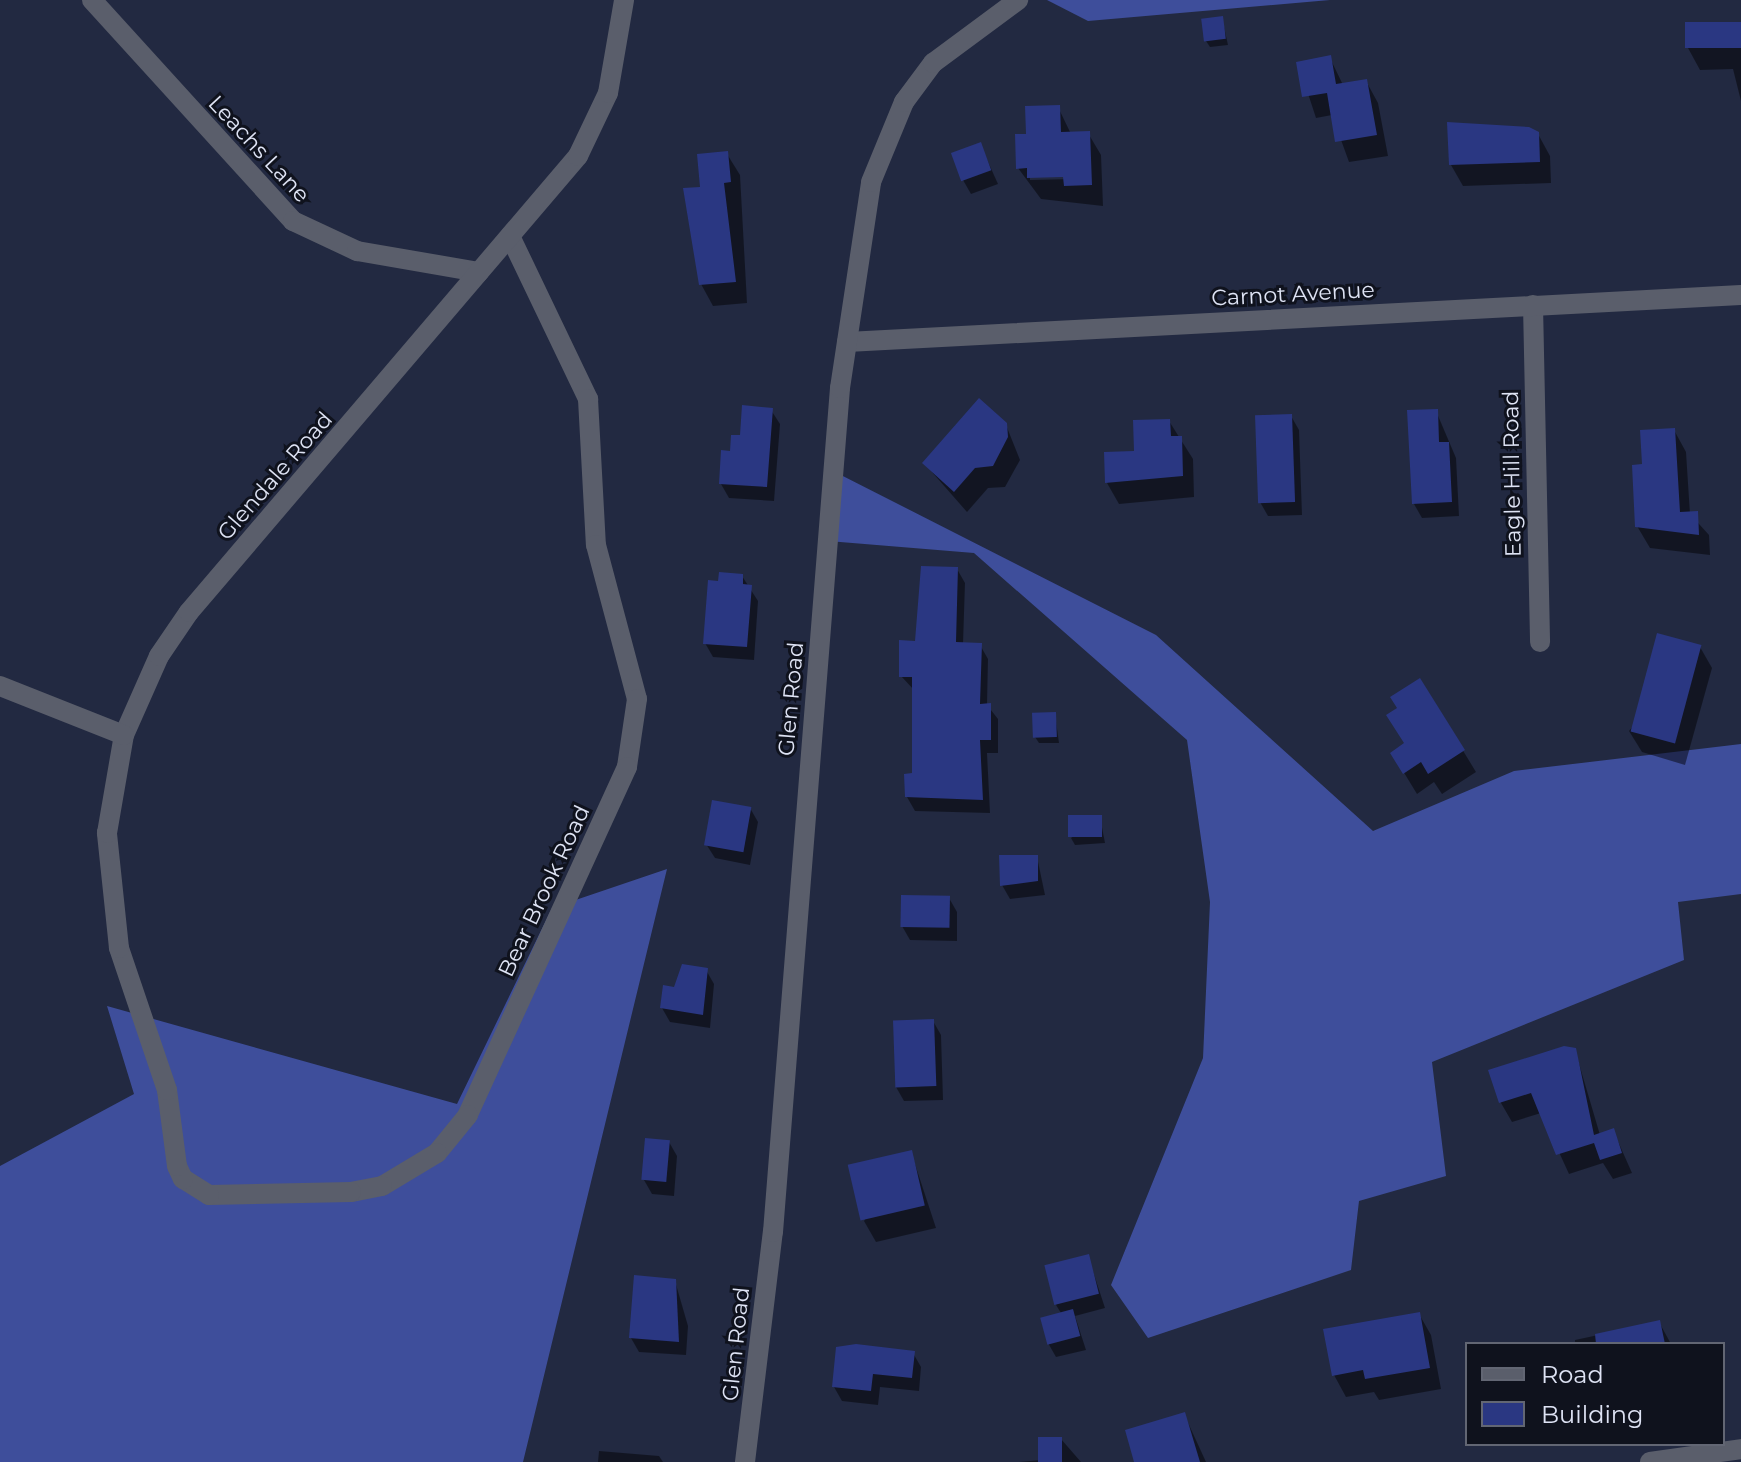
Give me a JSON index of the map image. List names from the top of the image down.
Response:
{
  "streets": {
    "street": [
      "Leachs Lane",
      "Carnot Avenue",
      "Eagle Hill Road",
      "Glendale Road",
      "Glen Road",
      "Bear Brook Road"
    ]
  },
  "crossings": [
    ["Leachs Lane", "Glendale Road"],
    ["Carnot Avenue", "Eagle Hill Road"],
    ["Carnot Avenue", "Glen Road"],
    ["Glendale Road", "Bear Brook Road"]
  ],
  "legend": ["Road", "Building"]
}
